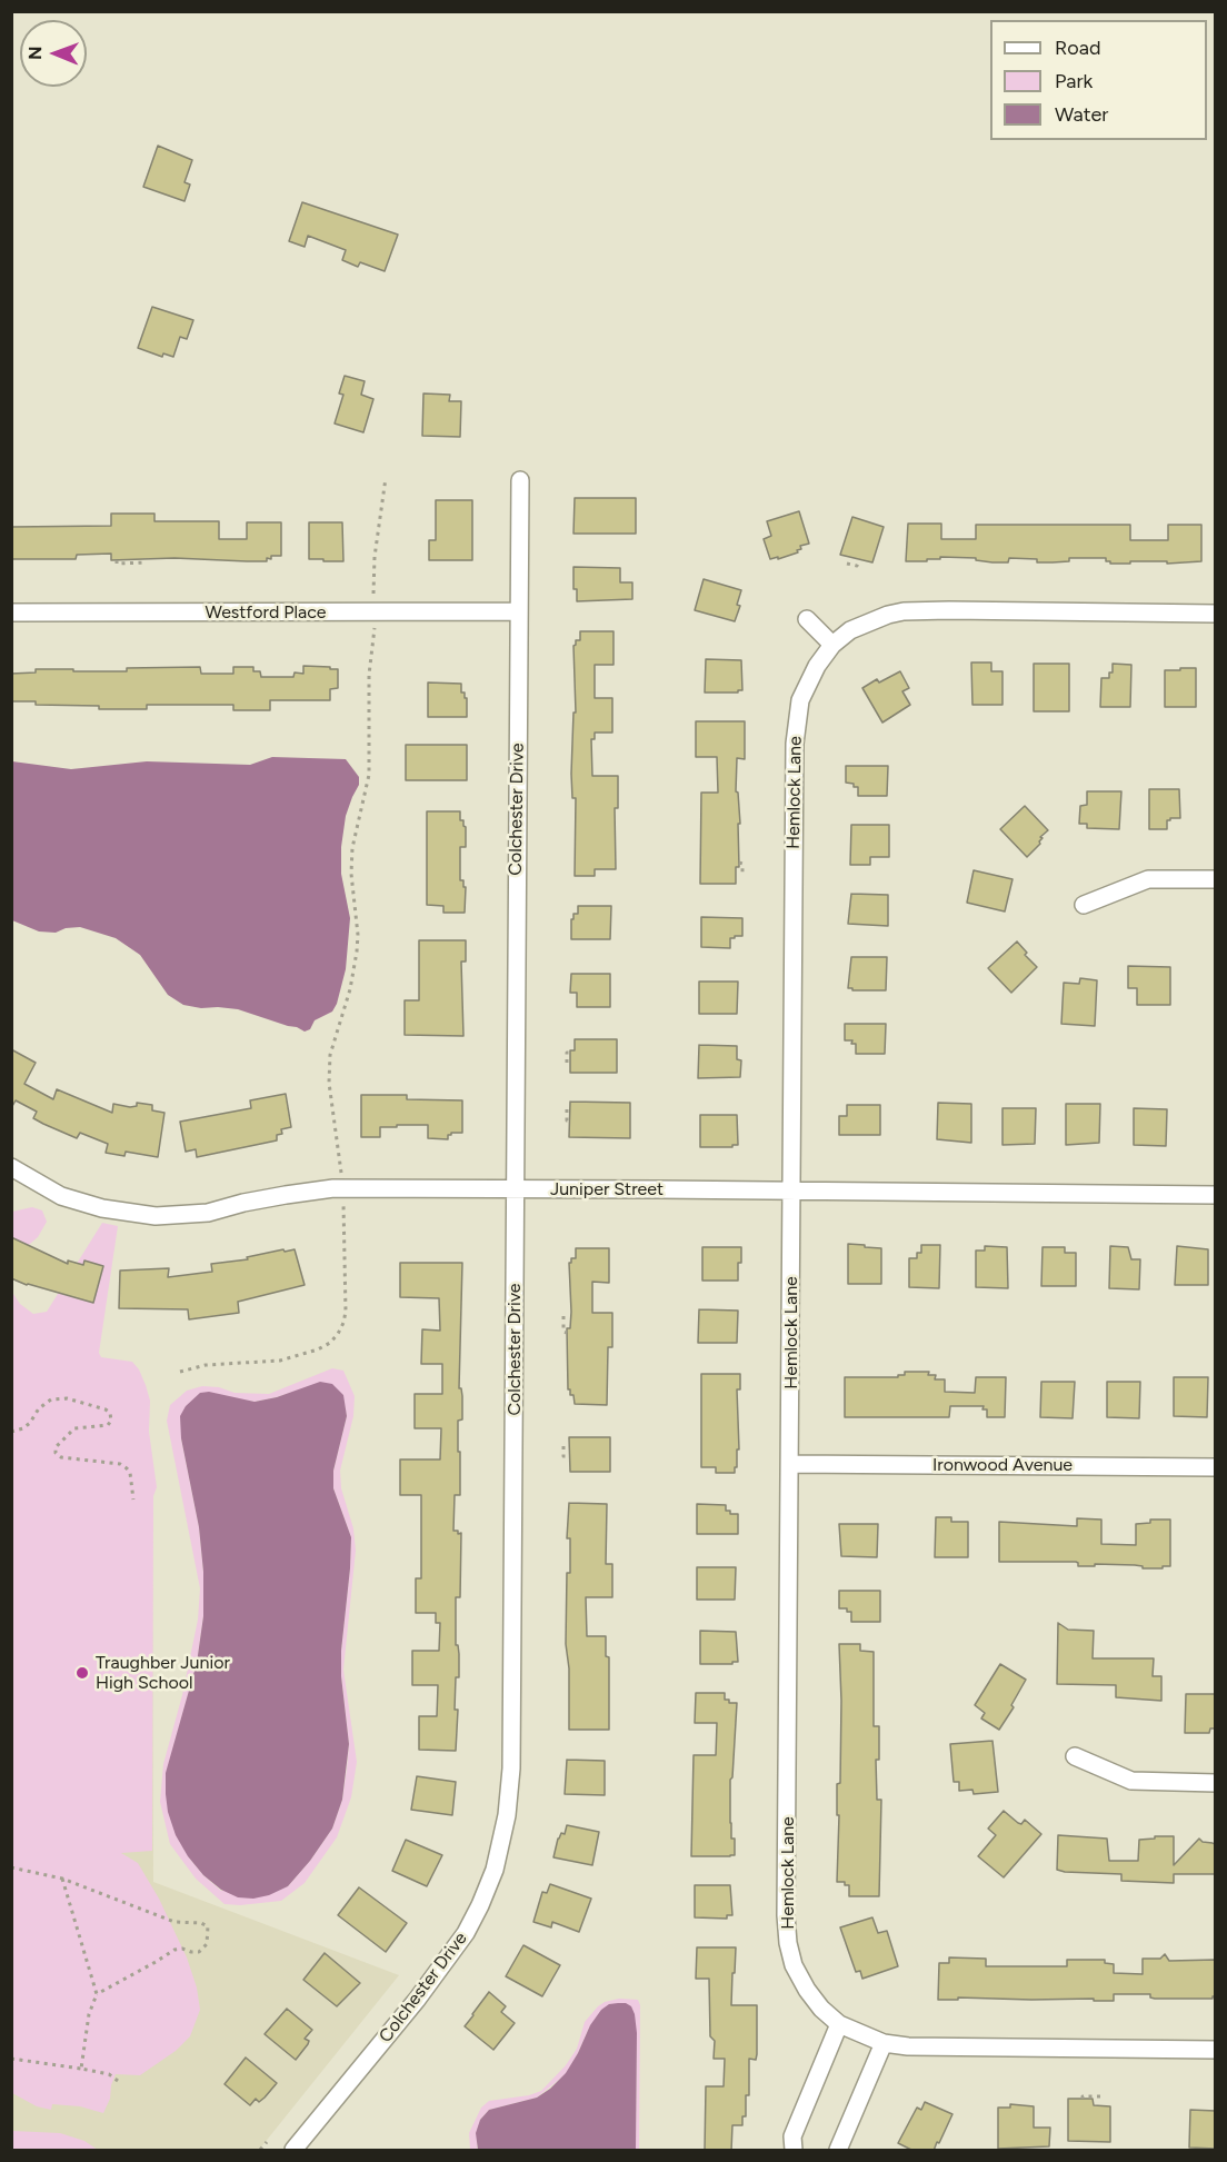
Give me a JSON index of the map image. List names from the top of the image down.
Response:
{
  "streets": {
    "street": [
      "Westford Place",
      "Hemlock Lane",
      "Colchester Drive",
      "Juniper Street",
      "Ironwood Avenue"
    ]
  },
  "crossings": [
    ["Westford Place", "Colchester Drive"],
    ["Hemlock Lane", "Juniper Street"],
    ["Hemlock Lane", "Ironwood Avenue"],
    ["Colchester Drive", "Juniper Street"]
  ],
  "places": ["Traughber Junior High School"],
  "legend": ["Road", "Park", "Water"],
  "north": "left"
}
